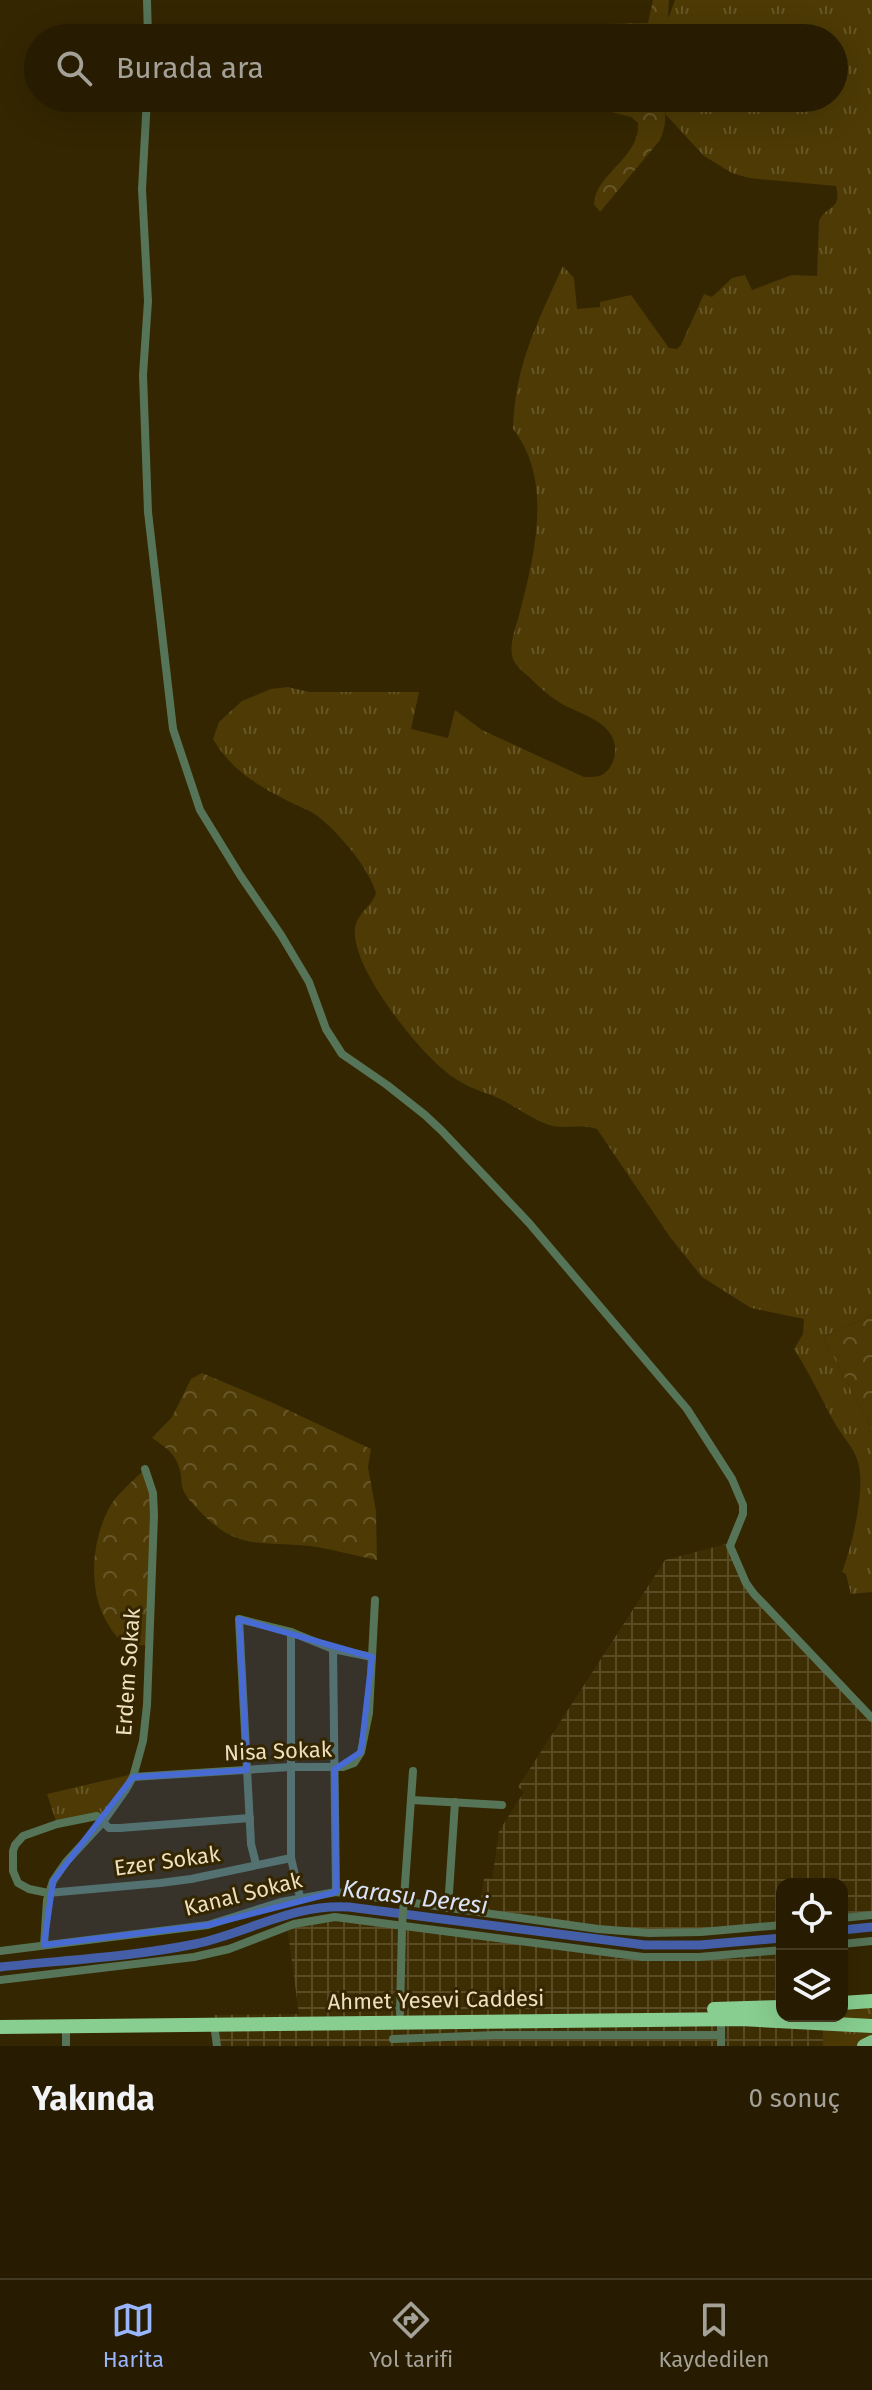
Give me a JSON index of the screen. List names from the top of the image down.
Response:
{
  "streets": {
    "highway": ["Ahmet Yesevi Caddesi"],
    "street": [
      "Erdem Sokak",
      "Nisa Sokak",
      "Ezer Sokak",
      "Kanal Sokak"
    ]
  },
  "crossings": [
    ["Erdem Sokak", "Nisa Sokak"],
    ["Erdem Sokak", "Ezer Sokak"],
    ["Erdem Sokak", "Kanal Sokak"]
  ],
  "water": ["Karasu Deresi"],
  "page": {
    "search": "Burada ara",
    "heading": ["Yakında", "0 sonuç"],
    "nav": ["Harita", "Yol tarifi", "Kaydedilen"]
  }
}
